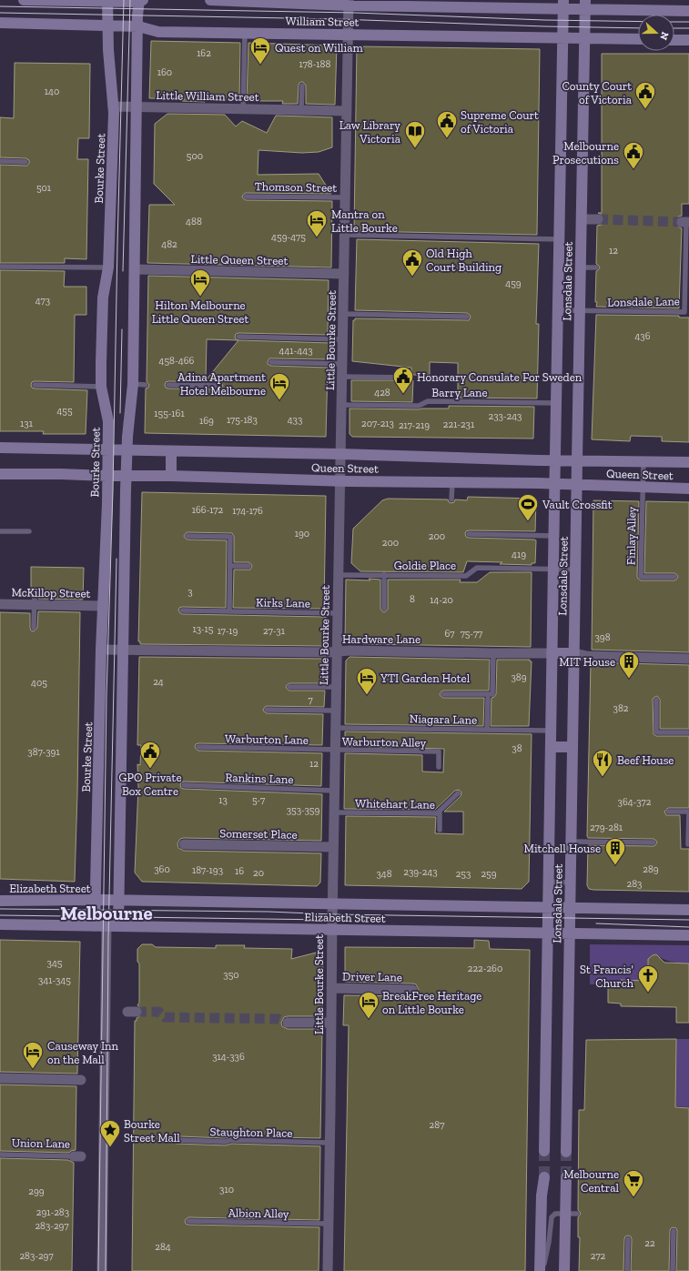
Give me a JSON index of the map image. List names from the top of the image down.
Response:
{
  "streets": {
    "street": [
      "William Street",
      "Little William Street",
      "Bourke Street",
      "Little Queen Street",
      "Lonsdale Street",
      "Little Bourke Street",
      "Queen Street",
      "McKillop Street",
      "Hardware Lane",
      "Somerset Place",
      "Elizabeth Street",
      "Driver Lane"
    ],
    "lane": [
      "Thomson Street",
      "Lonsdale Lane",
      "Barry Lane",
      "Finlay Alley",
      "Goldie Place",
      "Kirks Lane",
      "Niagara Lane",
      "Warburton Lane",
      "Warburton Alley",
      "Rankins Lane",
      "Whitehart Lane",
      "Staughton Place",
      "Union Lane",
      "Albion Alley"
    ]
  },
  "crossings": [
    ["William Street", "Bourke Street"],
    ["William Street", "Lonsdale Street"],
    ["William Street", "Little Bourke Street"],
    ["Little William Street", "Bourke Street"],
    ["Little William Street", "Little Bourke Street"],
    ["Bourke Street", "Queen Street"],
    ["Bourke Street", "McKillop Street"],
    ["Bourke Street", "Hardware Lane"],
    ["Bourke Street", "Elizabeth Street"],
    ["Thomson Street", "Little Bourke Street"],
    ["Little Queen Street", "Little Bourke Street"],
    ["Lonsdale Street", "Lonsdale Lane"],
    ["Lonsdale Street", "Barry Lane"],
    ["Lonsdale Street", "Queen Street"],
    ["Lonsdale Street", "Goldie Place"],
    ["Lonsdale Street", "Hardware Lane"],
    ["Lonsdale Street", "Niagara Lane"],
    ["Lonsdale Street", "Elizabeth Street"],
    ["Little Bourke Street", "Barry Lane"],
    ["Little Bourke Street", "Queen Street"],
    ["Little Bourke Street", "Goldie Place"],
    ["Little Bourke Street", "Kirks Lane"],
    ["Little Bourke Street", "Hardware Lane"],
    ["Little Bourke Street", "Niagara Lane"],
    ["Little Bourke Street", "Warburton Lane"],
    ["Little Bourke Street", "Warburton Alley"],
    ["Little Bourke Street", "Rankins Lane"],
    ["Little Bourke Street", "Whitehart Lane"],
    ["Little Bourke Street", "Somerset Place"],
    ["Little Bourke Street", "Elizabeth Street"],
    ["Little Bourke Street", "Driver Lane"],
    ["Little Bourke Street", "Staughton Place"],
    ["Little Bourke Street", "Albion Alley"],
    ["Queen Street", "Finlay Alley"],
    ["Warburton Lane", "Warburton Alley"]
  ],
  "districts": ["Melbourne"],
  "places": {
    "hotel": [
      "Quest on William",
      "Mantra on Little Bourke",
      "Hilton Melbourne Little Queen Street",
      "Adina Apartment Hotel Melbourne",
      "YTI Garden Hotel",
      "BreakFree Heritage on Little Bourke",
      "Causeway Inn on the Mall"
    ],
    "public building": [
      "County Court of Victoria",
      "Supreme Court of Victoria",
      "Melbourne Prosecutions",
      "Old High Court Building",
      "Honorary Consulate For Sweden",
      "GPO Private Box Centre"
    ],
    "library": ["Law Library Victoria"],
    "sports": ["Vault Crossfit"],
    "building": ["MIT House", "Mitchell House"],
    "restaurant": ["Beef House"],
    "church": ["St Francis' Church"],
    "place": ["Bourke Street Mall"],
    "supermarket": ["Melbourne Central"]
  },
  "house_numbers": [
    "162",
    "178-188",
    "160",
    "140",
    "500",
    "501",
    "488",
    "459-475",
    "482",
    "12",
    "459",
    "473",
    "436",
    "441-443",
    "458-466",
    "428",
    "455",
    "155-161",
    "233-243",
    "175-183",
    "433",
    "169",
    "131",
    "207-213",
    "221-231",
    "217-219",
    "166-172",
    "174-176",
    "190",
    "200",
    "200",
    "419",
    "3",
    "8",
    "14-20",
    "13-15",
    "17-19",
    "27-31",
    "67",
    "75-77",
    "398",
    "389",
    "24",
    "405",
    "7",
    "382",
    "38",
    "387-391",
    "12",
    "13",
    "5-7",
    "364-372",
    "353-359",
    "279-281",
    "360",
    "289",
    "187-193",
    "16",
    "239-243",
    "20",
    "348",
    "253",
    "259",
    "283",
    "345",
    "222-260",
    "350",
    "341-345",
    "314-336",
    "287",
    "310",
    "299",
    "291-283",
    "283-297",
    "22",
    "284",
    "283-297",
    "272"
  ],
  "north": "right"
}
